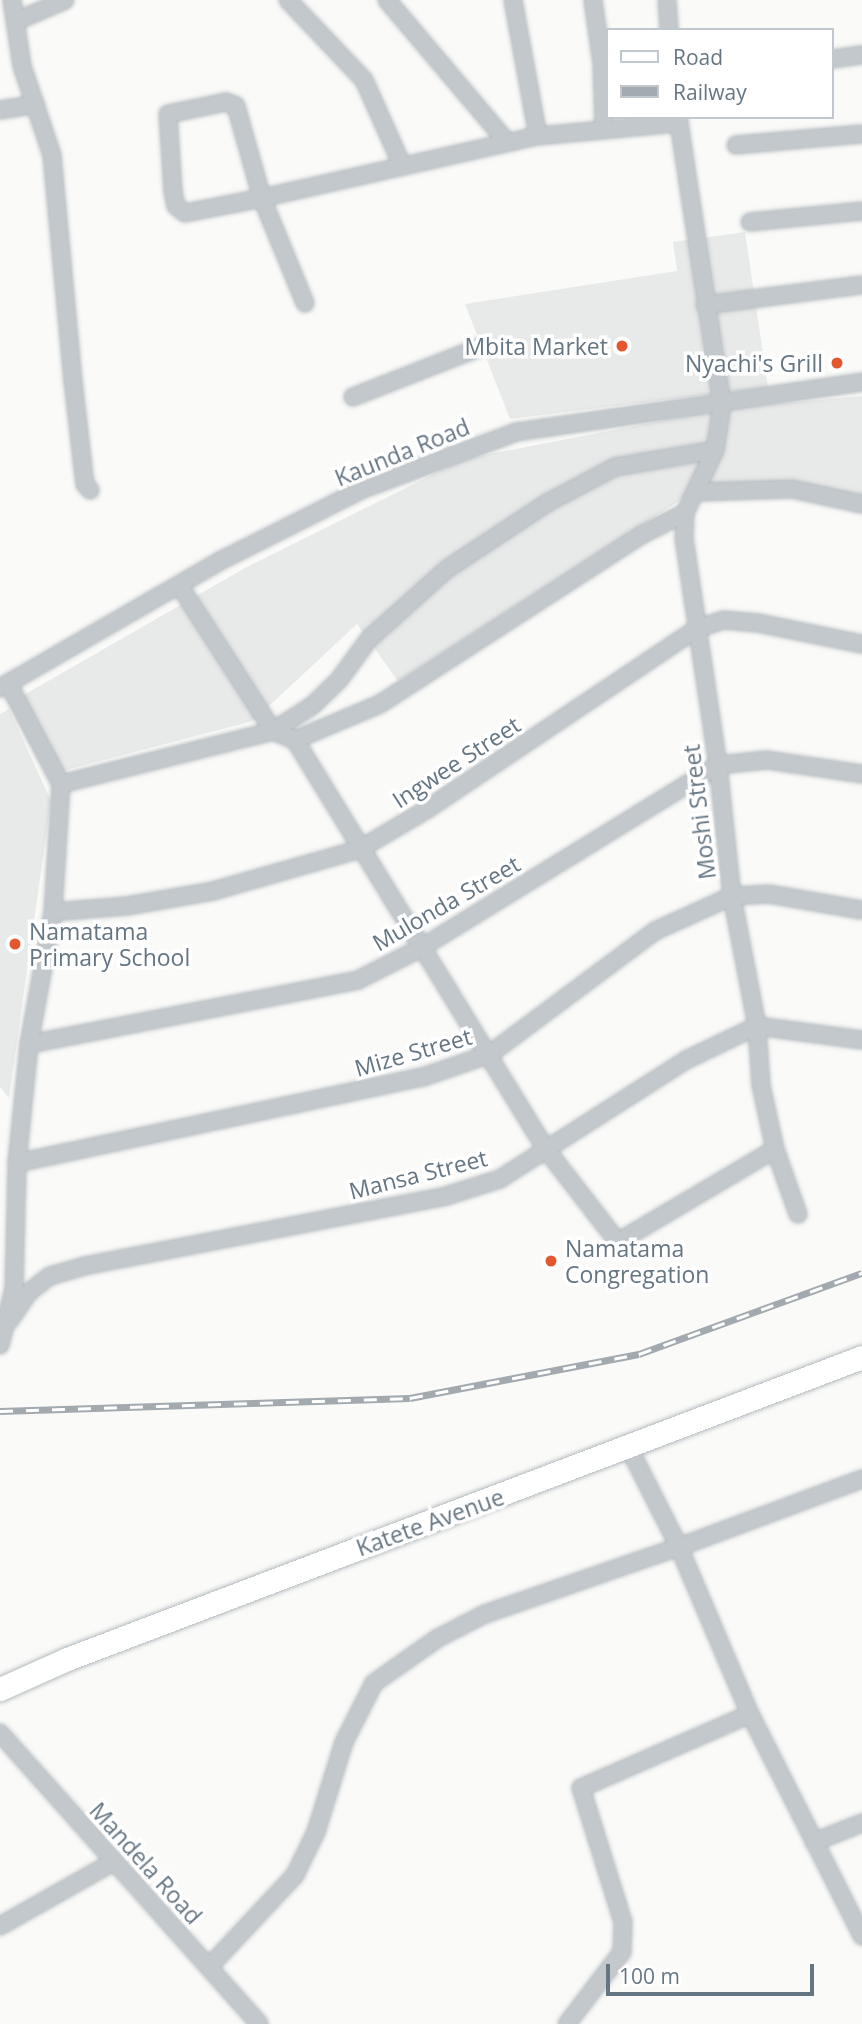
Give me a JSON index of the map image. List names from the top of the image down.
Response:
{
  "streets": {
    "street": [
      "Kaunda Road",
      "Ingwee Street",
      "Moshi Street",
      "Mulonda Street",
      "Mize Street",
      "Mansa Street",
      "Katete Avenue",
      "Mandela Road"
    ]
  },
  "crossings": [
    ["Ingwee Street", "Moshi Street"],
    ["Moshi Street", "Mulonda Street"],
    ["Moshi Street", "Mize Street"],
    ["Moshi Street", "Mansa Street"]
  ],
  "places": [
    "Mbita Market",
    "Nyachi's Grill",
    "Namatama Primary School",
    "Namatama Congregation"
  ],
  "legend": ["Road", "Railway"],
  "scale_bar": "100 m"
}
